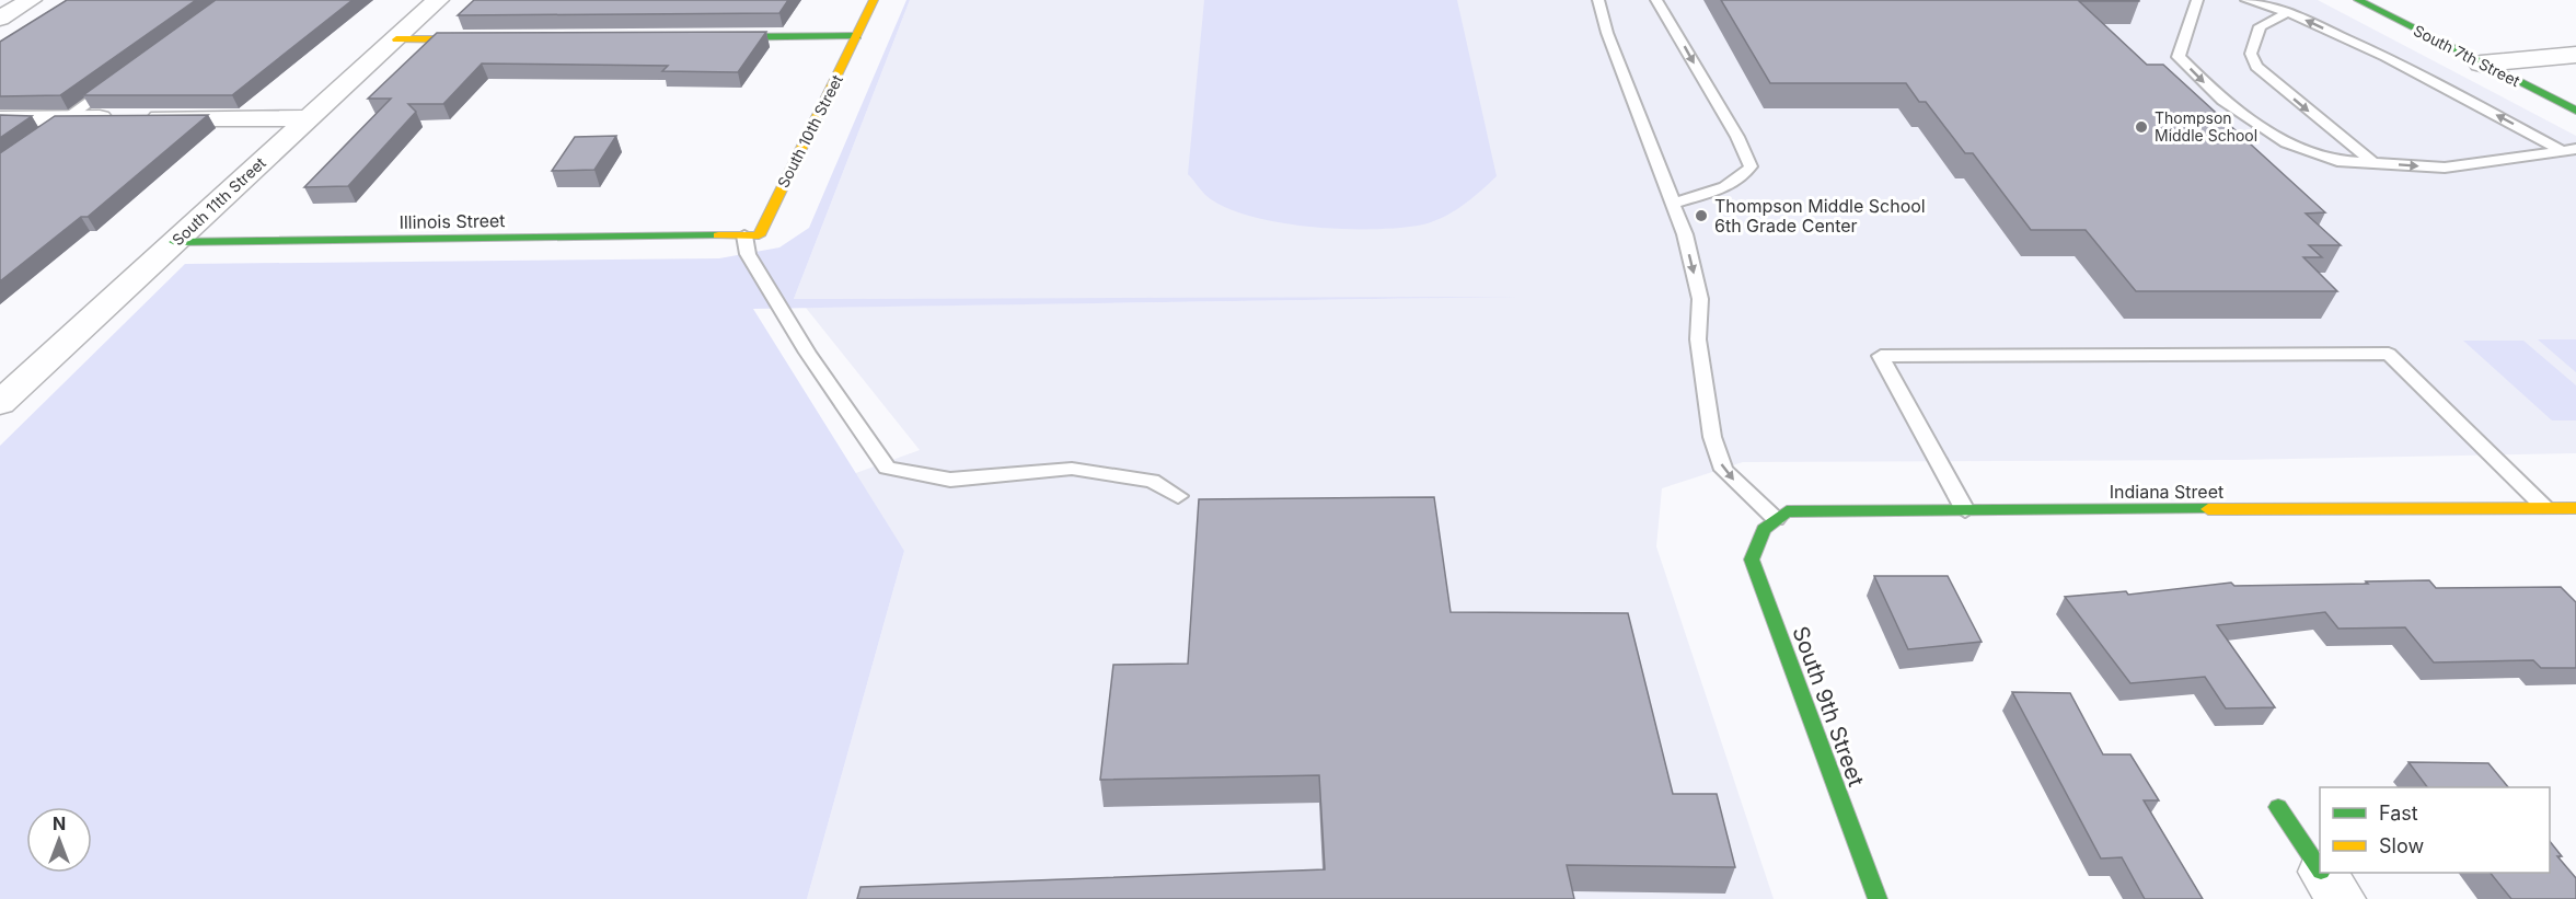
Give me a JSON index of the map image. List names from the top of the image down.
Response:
{
  "streets": {
    "street": [
      "South 7th Street",
      "South 10th Street",
      "South 11th Street",
      "Illinois Street",
      "Indiana Street",
      "South 9th Street"
    ]
  },
  "crossings": [
    ["South 10th Street", "Illinois Street"],
    ["South 11th Street", "Illinois Street"],
    ["Indiana Street", "South 9th Street"]
  ],
  "places": ["Thompson Middle School", "Thompson Middle School 6th Grade Center"],
  "legend": ["Fast", "Slow"],
  "north": "top"
}
